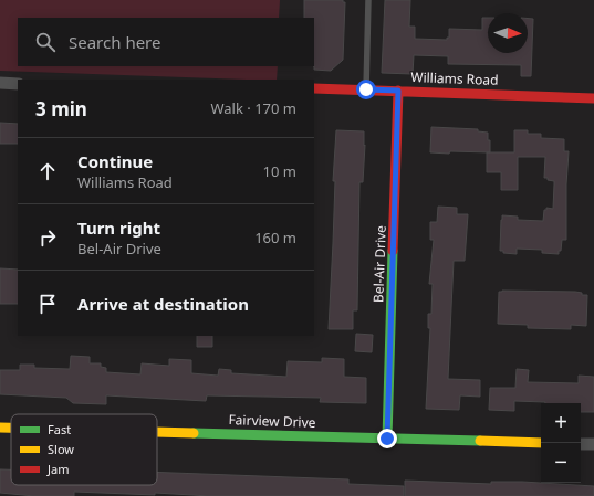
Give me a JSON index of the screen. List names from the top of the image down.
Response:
{
  "streets": {
    "street": ["Williams Road", "Bel-Air Drive", "Fairview Drive"]
  },
  "crossings": [
    ["Williams Road", "Bel-Air Drive"],
    ["Bel-Air Drive", "Fairview Drive"]
  ],
  "legend": ["Fast", "Slow", "Jam"],
  "north": "right",
  "page": {
    "search": "Search here",
    "heading": ["3 min", "Walk · 170 m"],
    "list": [
      ["Continue", "Williams Road", "10 m"],
      ["Turn right", "Bel-Air Drive", "160 m"],
      "Arrive at destination"
    ],
    "map_buttons": ["+", "−"]
  }
}
